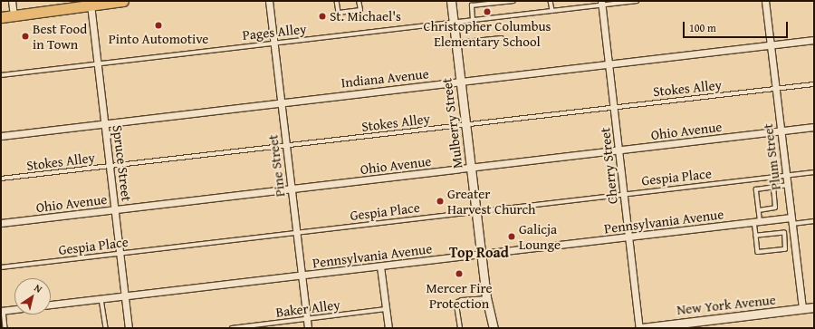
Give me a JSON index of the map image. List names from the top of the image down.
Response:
{
  "streets": {
    "street": [
      "Indiana Avenue",
      "Mulberry Street",
      "Ohio Avenue",
      "Plum Street",
      "Spruce Street",
      "Pine Street",
      "Cherry Street",
      "Pennsylvania Avenue",
      "New York Avenue"
    ],
    "lane": [
      "Pages Alley",
      "Stokes Alley",
      "Gespia Place",
      "Baker Alley"
    ]
  },
  "crossings": [
    ["Pages Alley", "Mulberry Street"],
    ["Pages Alley", "Spruce Street"],
    ["Pages Alley", "Pine Street"],
    ["Pages Alley", "Cherry Street"],
    ["Indiana Avenue", "Mulberry Street"],
    ["Indiana Avenue", "Plum Street"],
    ["Indiana Avenue", "Spruce Street"],
    ["Indiana Avenue", "Pine Street"],
    ["Indiana Avenue", "Cherry Street"],
    ["Stokes Alley", "Mulberry Street"],
    ["Stokes Alley", "Plum Street"],
    ["Stokes Alley", "Spruce Street"],
    ["Stokes Alley", "Pine Street"],
    ["Stokes Alley", "Cherry Street"],
    ["Mulberry Street", "Ohio Avenue"],
    ["Mulberry Street", "Gespia Place"],
    ["Mulberry Street", "Pennsylvania Avenue"],
    ["Ohio Avenue", "Plum Street"],
    ["Ohio Avenue", "Spruce Street"],
    ["Ohio Avenue", "Pine Street"],
    ["Ohio Avenue", "Cherry Street"],
    ["Plum Street", "Gespia Place"],
    ["Plum Street", "Pennsylvania Avenue"],
    ["Plum Street", "New York Avenue"],
    ["Spruce Street", "Gespia Place"],
    ["Spruce Street", "Pennsylvania Avenue"],
    ["Pine Street", "Gespia Place"],
    ["Pine Street", "Pennsylvania Avenue"],
    ["Pine Street", "Baker Alley"],
    ["Cherry Street", "Gespia Place"],
    ["Cherry Street", "Pennsylvania Avenue"],
    ["Cherry Street", "New York Avenue"]
  ],
  "districts": ["Top Road"],
  "places": [
    "Christopher Columbus Elementary School",
    "St. Michael's",
    "Pinto Automotive",
    "Best Food in Town",
    "Greater Harvest Church",
    "Galicja Lounge",
    "Mercer Fire Protection"
  ],
  "scale_bar": "100 m",
  "north": "top right"
}
